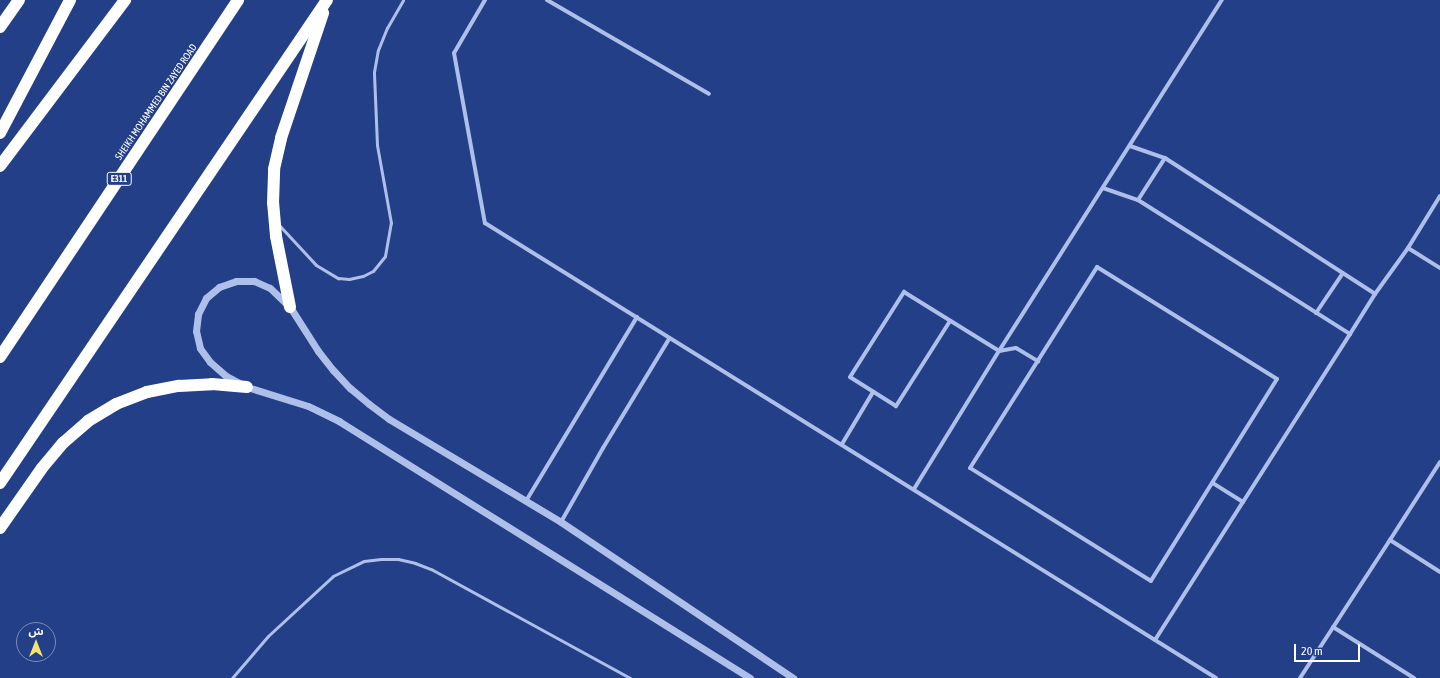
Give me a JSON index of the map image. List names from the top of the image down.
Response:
{
  "streets": {
    "highway": ["SHEIKH MOHAMMED BIN ZAYED ROAD", "E311"]
  },
  "scale_bar": "20 m",
  "north": "top"
}
